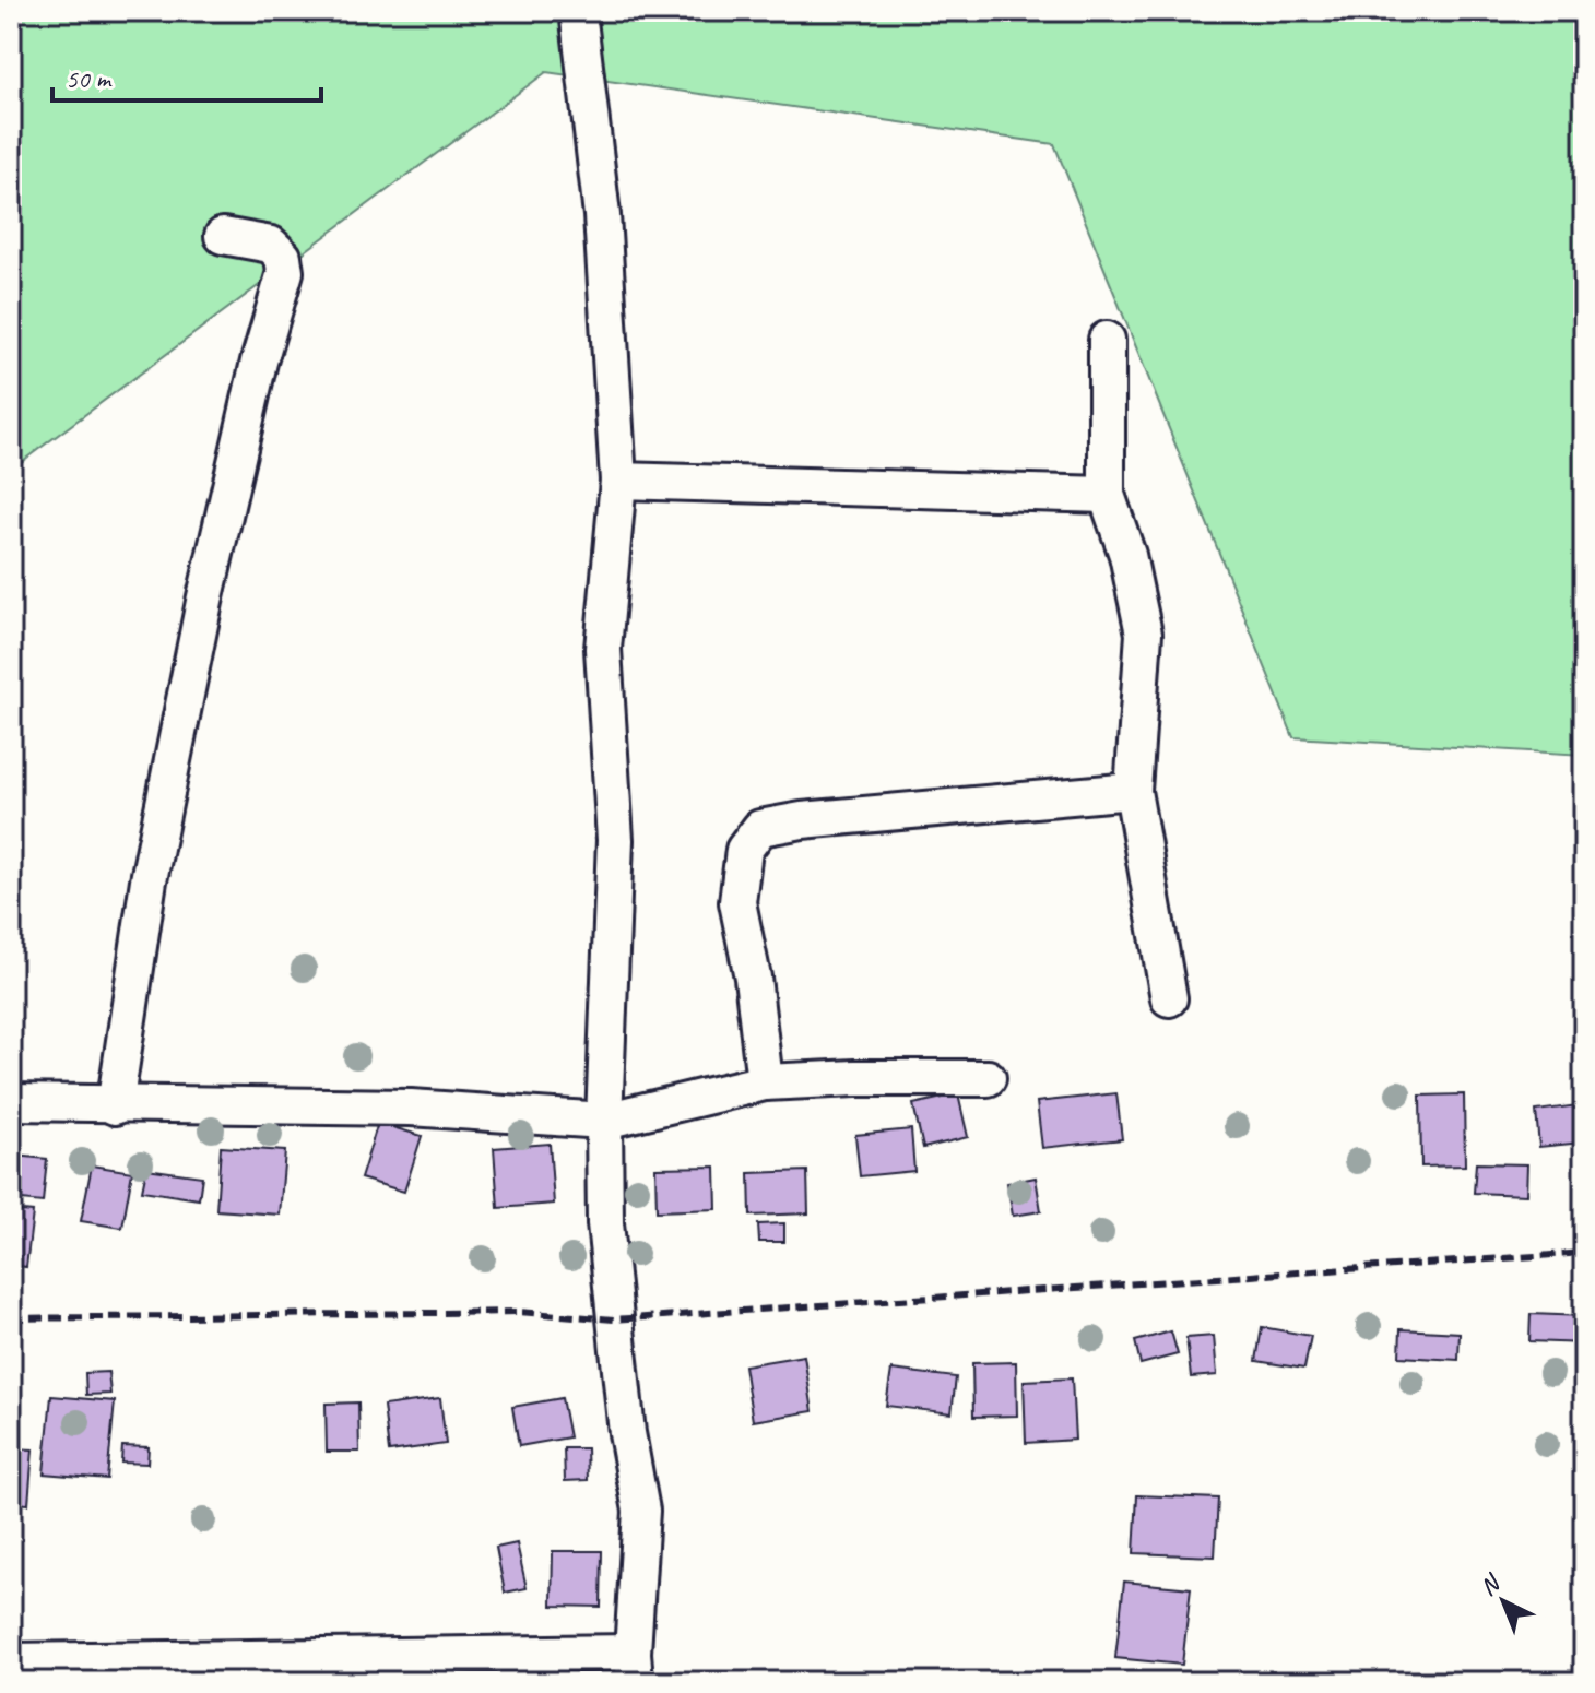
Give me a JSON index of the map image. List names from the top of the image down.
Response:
{
  "scale_bar": "50 m",
  "north": "top left"
}
